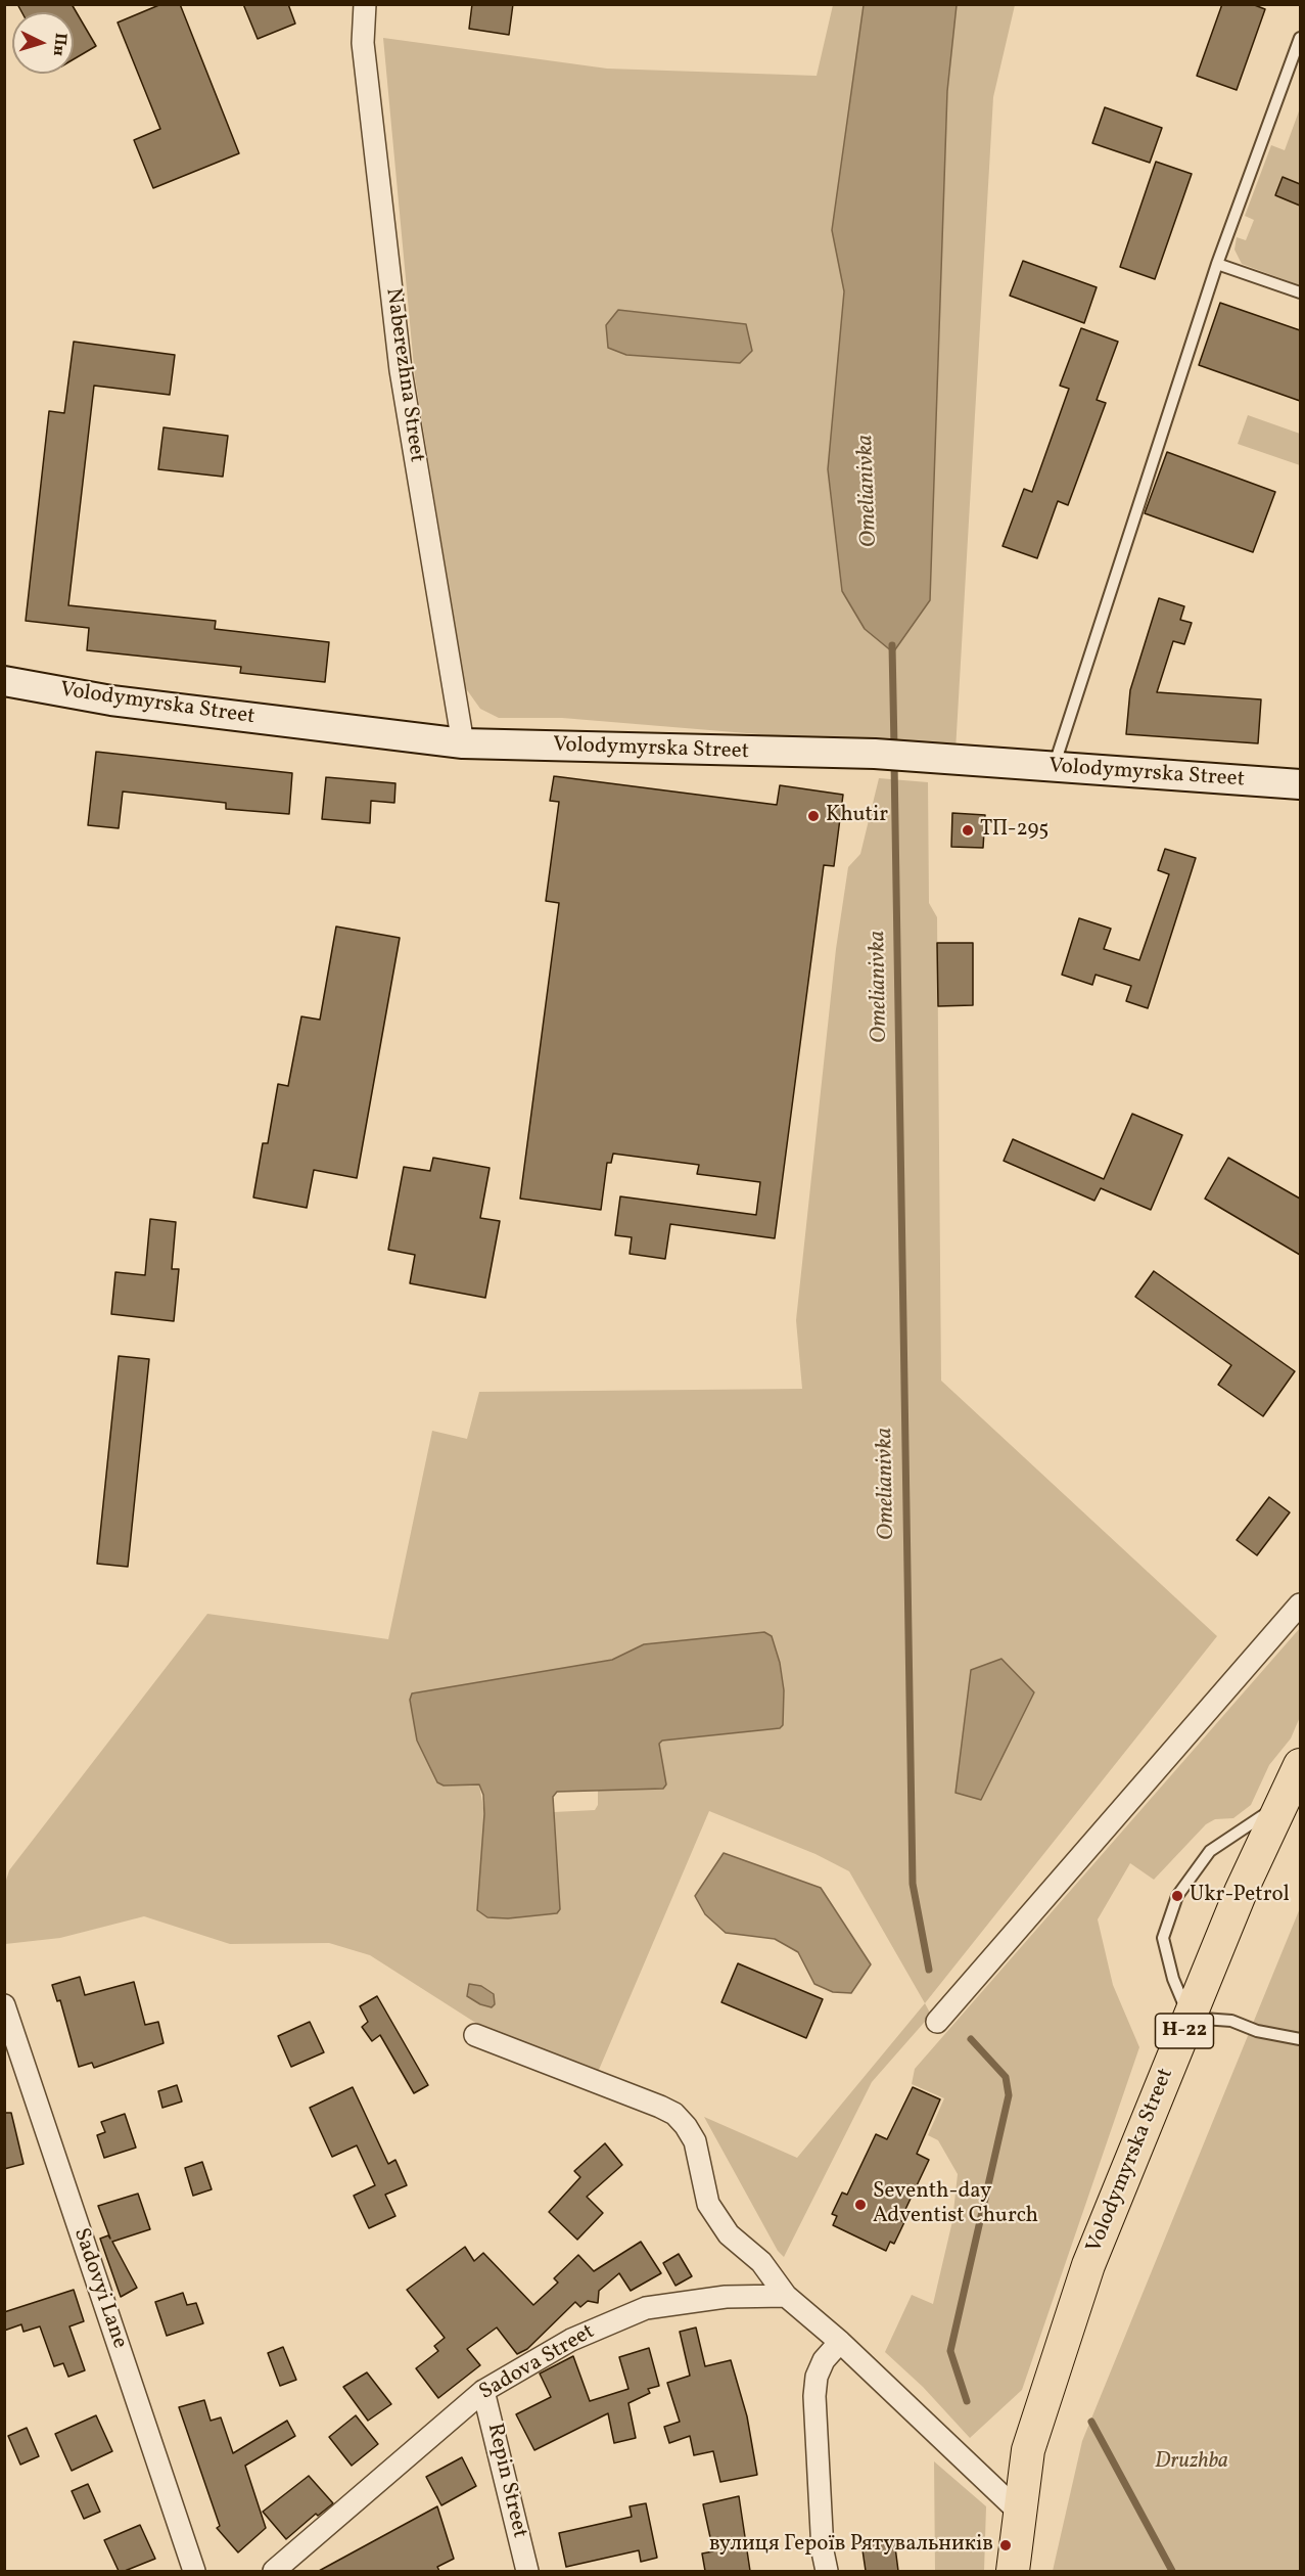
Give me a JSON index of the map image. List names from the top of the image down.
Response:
{
  "streets": {
    "main road": ["Volodymyrska Street", "Н-22"],
    "street": [
      "Naberezhna Street",
      "Sadovyi Lane",
      "Sadova Street",
      "Repin Street"
    ]
  },
  "crossings": [
    ["Naberezhna Street", "Volodymyrska Street"],
    ["Sadova Street", "Repin Street"]
  ],
  "water": ["Omelianivka"],
  "parks": ["Druzhba"],
  "places": [
    "Khutir",
    "ТП-295",
    "Ukr-Petrol",
    "Seventh-day Adventist Church",
    "вулиця Героїв Рятувальників"
  ],
  "north": "right"
}
